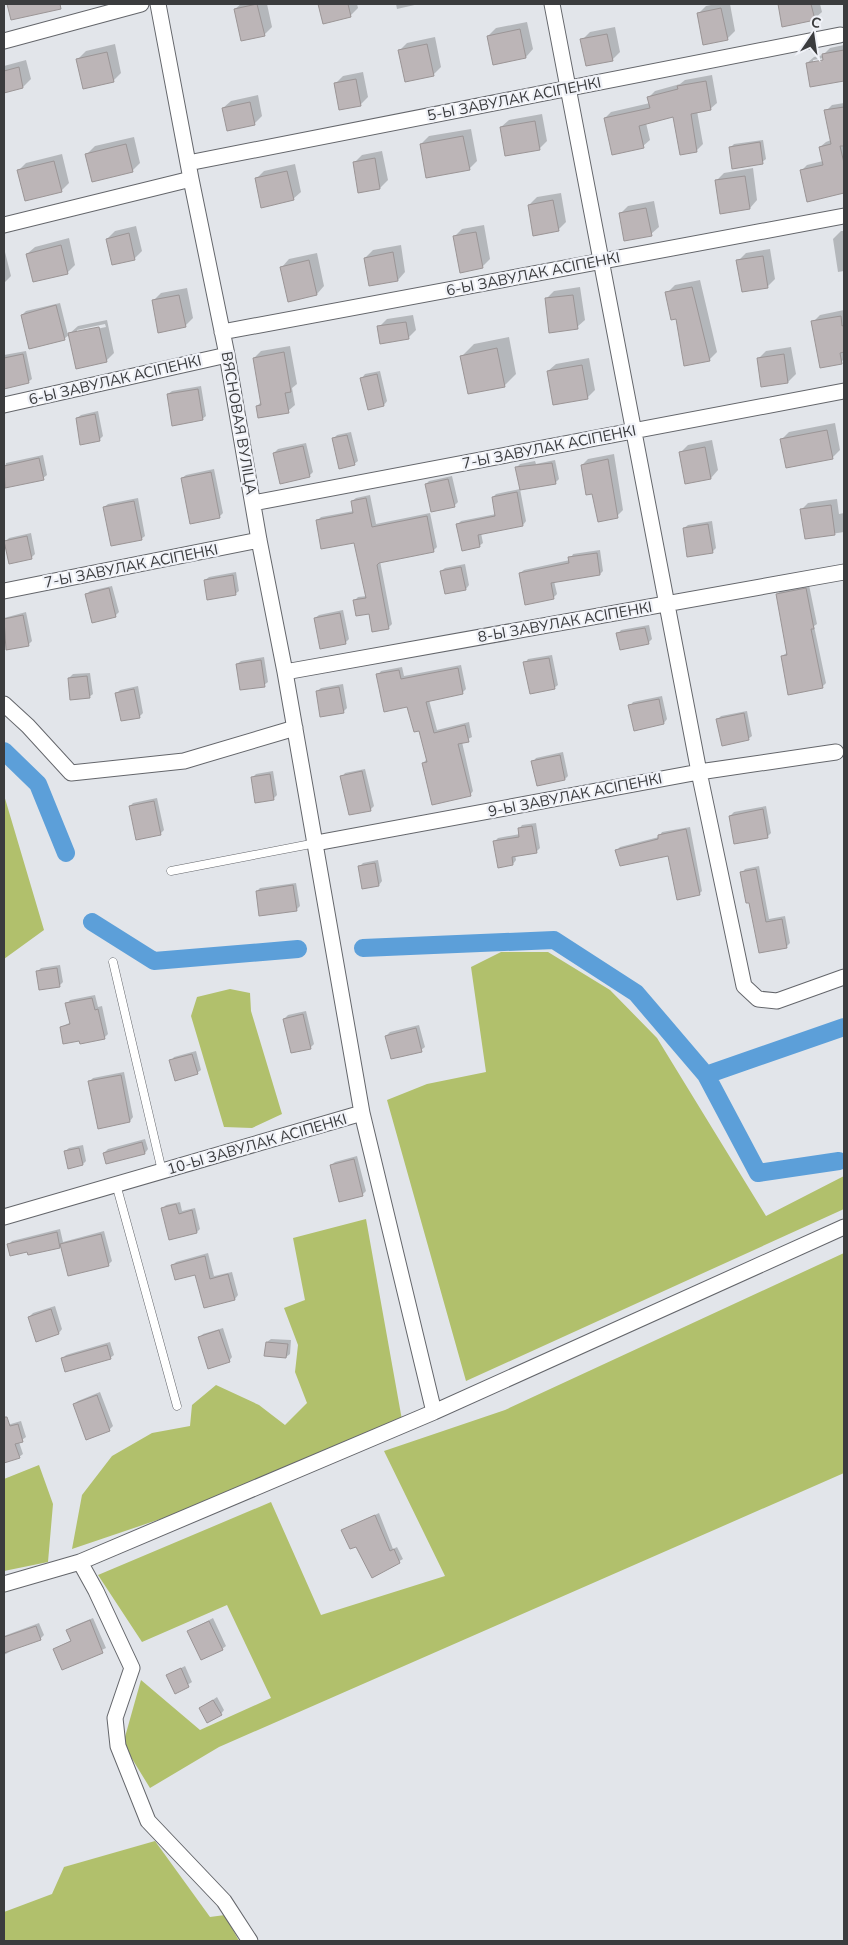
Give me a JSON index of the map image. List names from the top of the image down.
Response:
{
  "streets": {
    "street": [
      "5-Ы ЗАВУЛАК АСІПЕНКІ",
      "6-Ы ЗАВУЛАК АСІПЕНКІ",
      "ВЯСНОВАЯ ВУЛІЦА",
      "7-Ы ЗАВУЛАК АСІПЕНКІ",
      "8-Ы ЗАВУЛАК АСІПЕНКІ",
      "9-Ы ЗАВУЛАК АСІПЕНКІ",
      "10-Ы ЗАВУЛАК АСІПЕНКІ"
    ]
  },
  "crossings": [
    ["5-Ы ЗАВУЛАК АСІПЕНКІ", "ВЯСНОВАЯ ВУЛІЦА"],
    ["6-Ы ЗАВУЛАК АСІПЕНКІ", "ВЯСНОВАЯ ВУЛІЦА"],
    ["ВЯСНОВАЯ ВУЛІЦА", "7-Ы ЗАВУЛАК АСІПЕНКІ"],
    ["ВЯСНОВАЯ ВУЛІЦА", "8-Ы ЗАВУЛАК АСІПЕНКІ"],
    ["ВЯСНОВАЯ ВУЛІЦА", "9-Ы ЗАВУЛАК АСІПЕНКІ"],
    ["ВЯСНОВАЯ ВУЛІЦА", "10-Ы ЗАВУЛАК АСІПЕНКІ"],
    ["9-Ы ЗАВУЛАК АСІПЕНКІ", "10-Ы ЗАВУЛАК АСІПЕНКІ"]
  ],
  "north": "top"
}
